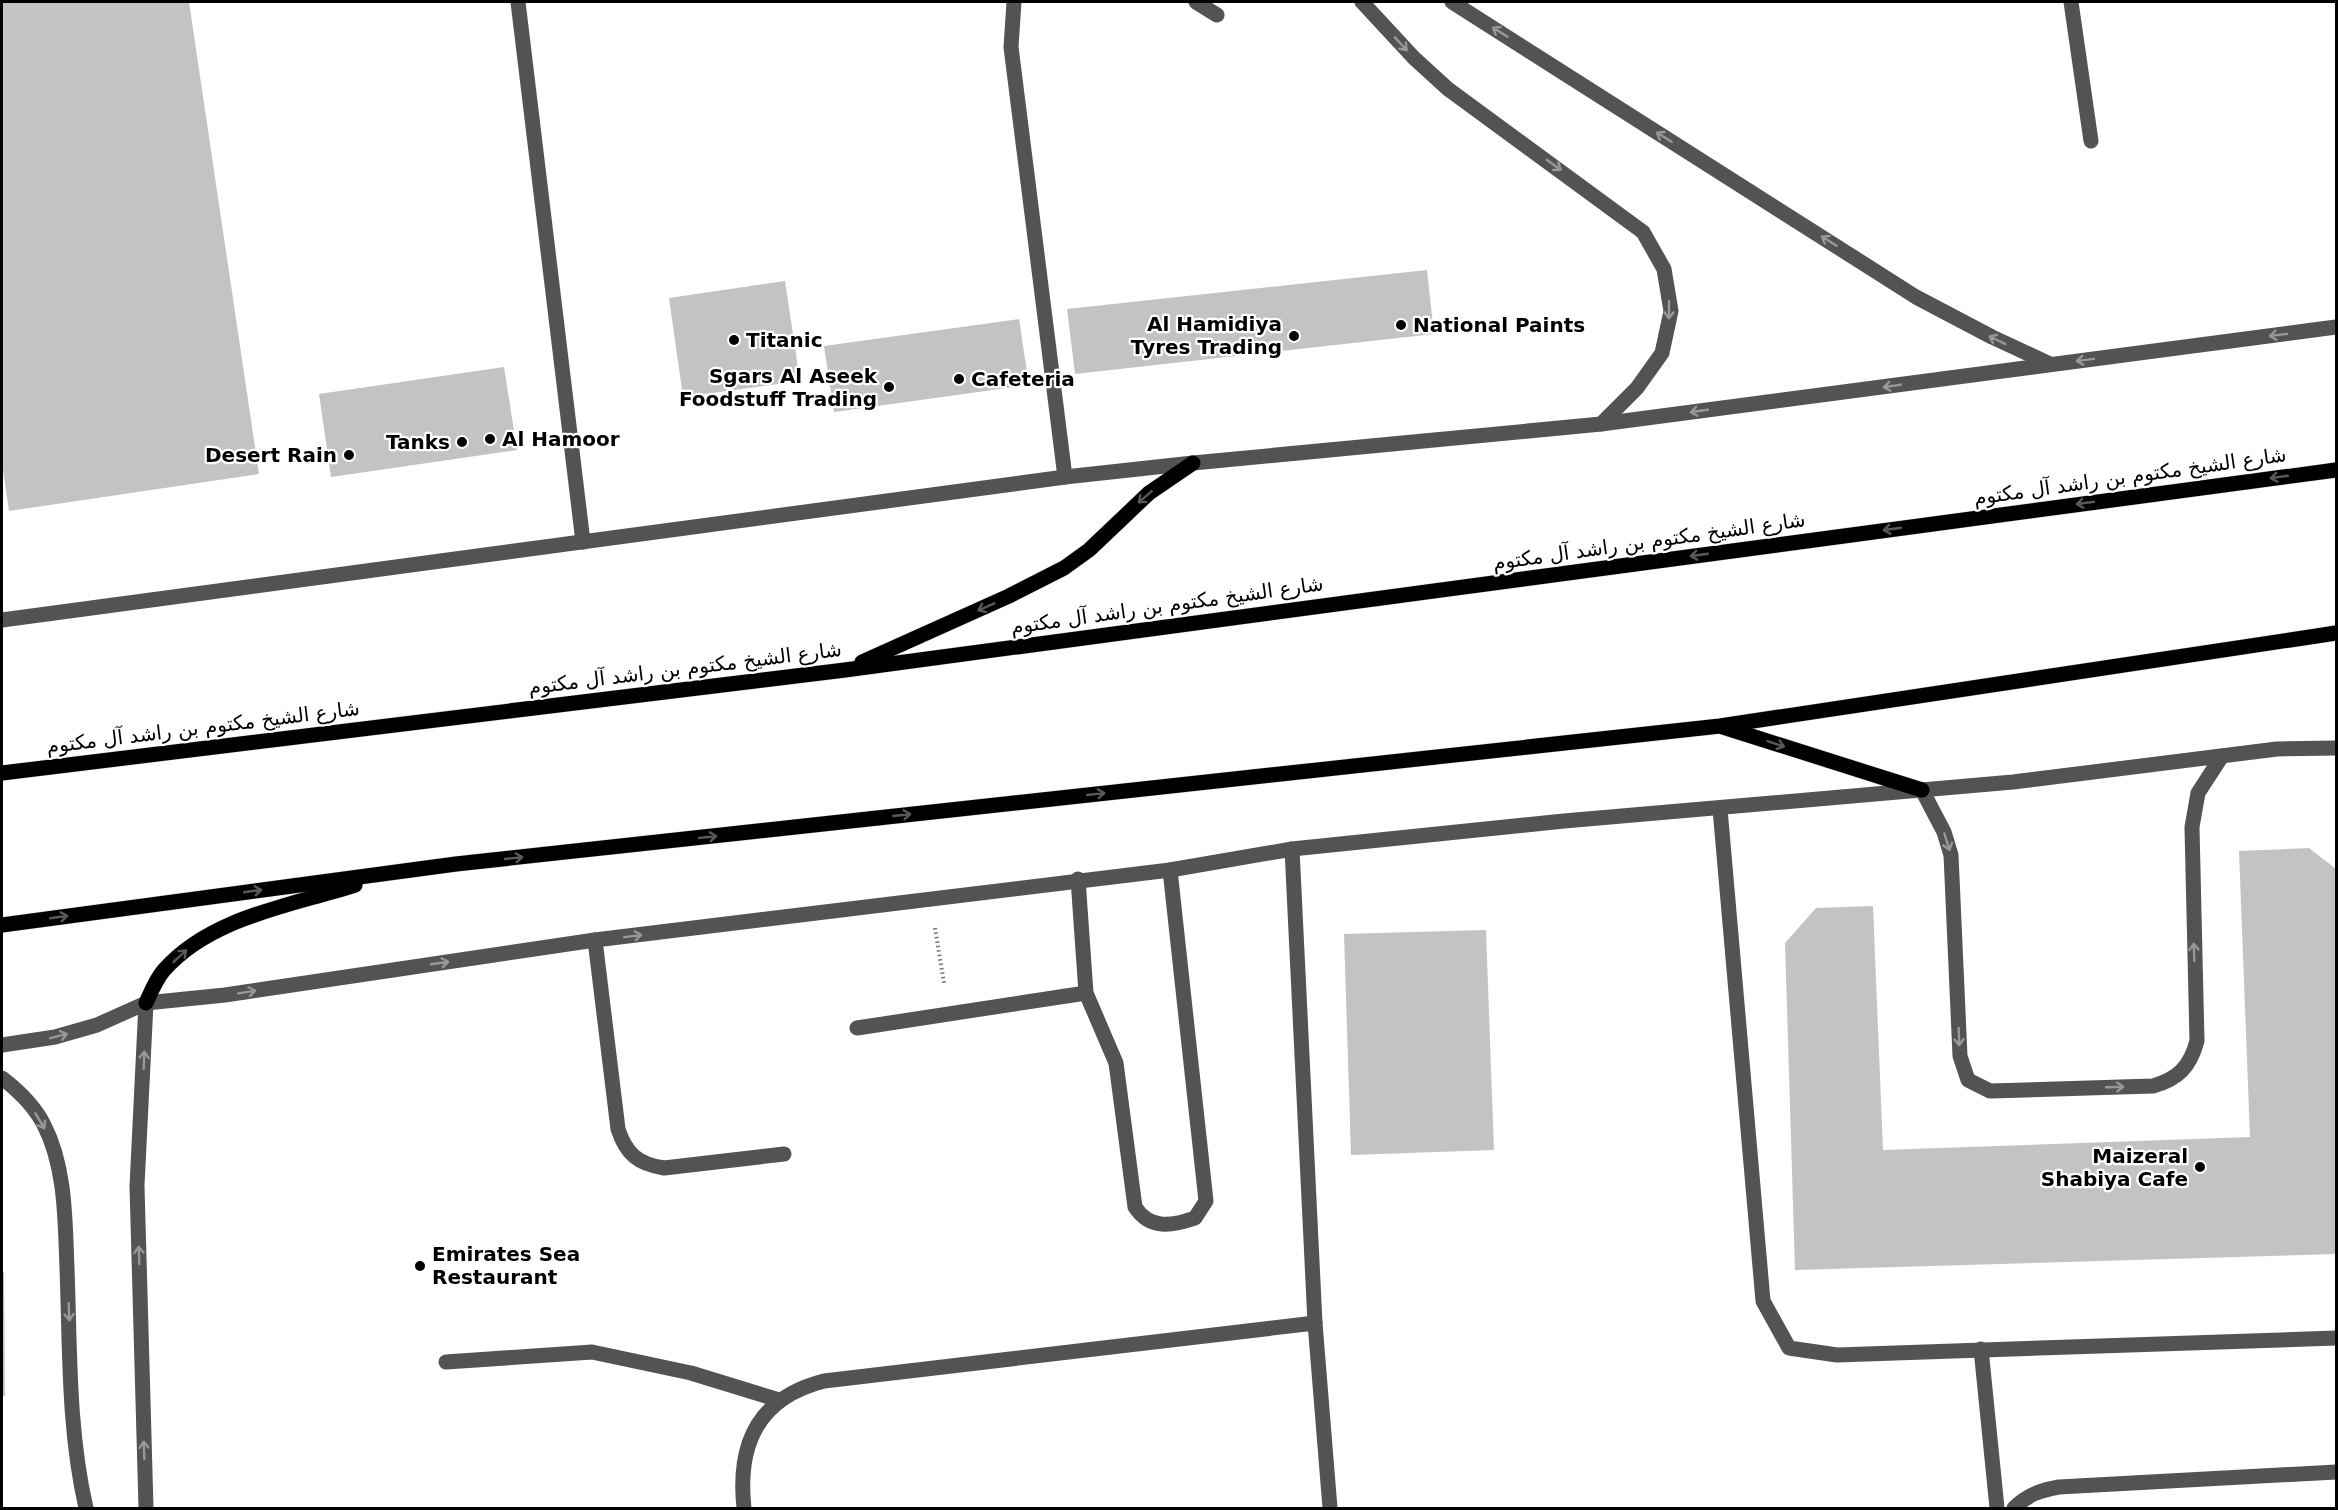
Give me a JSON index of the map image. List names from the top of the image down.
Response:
{
  "streets": {
    "main road": ["شارع الشيخ مكتوم بن راشد آل مكتوم"]
  },
  "one_way": ["شارع الشيخ مكتوم بن راشد آل مكتوم"],
  "places": [
    "National Paints",
    "Al Hamidiya Tyres Trading",
    "Titanic",
    "Cafeteria",
    "Sgars Al Aseek Foodstuff Trading",
    "Al Hamoor",
    "Tanks",
    "Desert Rain",
    "Maizeral Shabiya Cafe",
    "Emirates Sea Restaurant"
  ]
}
